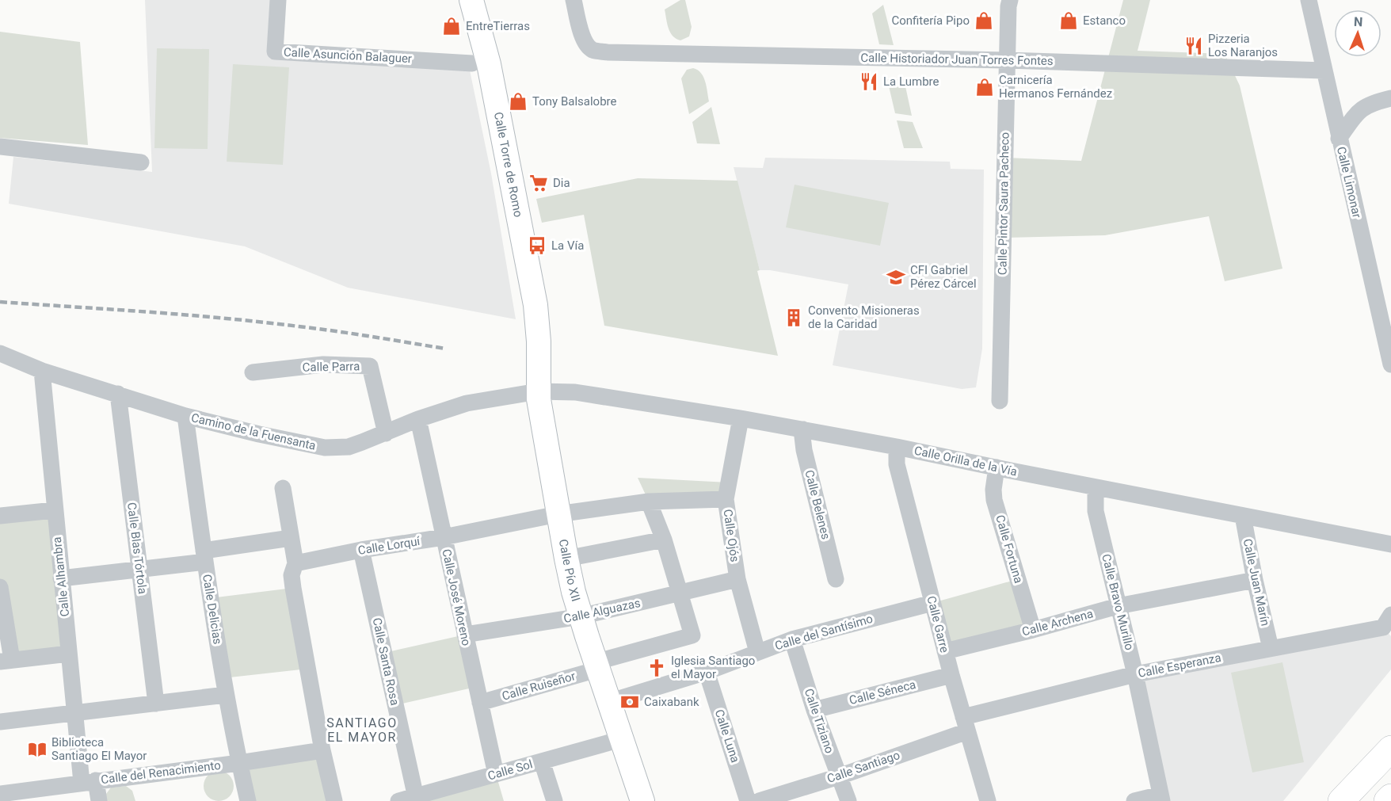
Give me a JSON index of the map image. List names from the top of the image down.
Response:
{
  "streets": {
    "main road": ["Calle Torre de Romo", "Calle Pío XII"],
    "street": [
      "Calle Asunción Balaguer",
      "Calle Historiador Juan Torres Fontes",
      "Calle Limonar",
      "Calle Pintor Saura Pacheco",
      "Calle Parra",
      "Camino de la Fuensanta",
      "Calle Orilla de la Vía",
      "Calle Belenes",
      "Calle Ojós",
      "Calle Lorquí",
      "Calle Blas Tórtola",
      "Calle Fortuna",
      "Calle Alhambra",
      "Calle Juan Marín",
      "Calle José Moreno",
      "Calle Bravo Murillo",
      "Calle Delicias",
      "Calle Alguazas",
      "Calle Archena",
      "Calle Garre",
      "Calle del Santísimo",
      "Calle Santa Rosa",
      "Calle Esperanza",
      "Calle Ruiseñor",
      "Calle Séneca",
      "Calle Tiziano",
      "Calle Luna",
      "Calle Santiago",
      "Calle Sol",
      "Calle del Renacimiento"
    ]
  },
  "crossings": [
    ["Calle Historiador Juan Torres Fontes", "Calle Limonar"],
    ["Calle Historiador Juan Torres Fontes", "Calle Pintor Saura Pacheco"],
    ["Calle Torre de Romo", "Calle Pío XII"],
    ["Calle Parra", "Camino de la Fuensanta"],
    ["Camino de la Fuensanta", "Calle Orilla de la Vía"],
    ["Camino de la Fuensanta", "Calle Blas Tórtola"],
    ["Camino de la Fuensanta", "Calle Pío XII"],
    ["Camino de la Fuensanta", "Calle Alhambra"],
    ["Camino de la Fuensanta", "Calle José Moreno"],
    ["Camino de la Fuensanta", "Calle Delicias"],
    ["Calle Orilla de la Vía", "Calle Belenes"],
    ["Calle Orilla de la Vía", "Calle Ojós"],
    ["Calle Orilla de la Vía", "Calle Fortuna"],
    ["Calle Orilla de la Vía", "Calle Pío XII"],
    ["Calle Orilla de la Vía", "Calle Juan Marín"],
    ["Calle Orilla de la Vía", "Calle Bravo Murillo"],
    ["Calle Orilla de la Vía", "Calle Garre"],
    ["Calle Ojós", "Calle Lorquí"],
    ["Calle Ojós", "Calle Alguazas"],
    ["Calle Ojós", "Calle del Santísimo"],
    ["Calle Lorquí", "Calle Pío XII"],
    ["Calle Lorquí", "Calle José Moreno"],
    ["Calle Lorquí", "Calle Santa Rosa"],
    ["Calle Fortuna", "Calle Archena"],
    ["Calle Pío XII", "Calle Alguazas"],
    ["Calle Pío XII", "Calle del Santísimo"],
    ["Calle Pío XII", "Calle Ruiseñor"],
    ["Calle Pío XII", "Calle Sol"],
    ["Calle Alhambra", "Calle del Renacimiento"],
    ["Calle Juan Marín", "Calle Archena"],
    ["Calle Juan Marín", "Calle Esperanza"],
    ["Calle José Moreno", "Calle Alguazas"],
    ["Calle José Moreno", "Calle Ruiseñor"],
    ["Calle José Moreno", "Calle Sol"],
    ["Calle Bravo Murillo", "Calle Archena"],
    ["Calle Bravo Murillo", "Calle Esperanza"],
    ["Calle Delicias", "Calle del Renacimiento"],
    ["Calle Alguazas", "Calle Ruiseñor"],
    ["Calle Archena", "Calle Garre"],
    ["Calle Garre", "Calle del Santísimo"],
    ["Calle Garre", "Calle Esperanza"],
    ["Calle Garre", "Calle Séneca"],
    ["Calle Garre", "Calle Santiago"],
    ["Calle del Santísimo", "Calle Tiziano"],
    ["Calle del Santísimo", "Calle Luna"],
    ["Calle Santa Rosa", "Calle Sol"],
    ["Calle Esperanza", "Calle Santiago"],
    ["Calle Séneca", "Calle Tiziano"],
    ["Calle Tiziano", "Calle Santiago"]
  ],
  "districts": ["SANTIAGO EL MAYOR"],
  "places": {
    "shop": [
      "Confitería Pipo",
      "Estanco",
      "EntreTierras",
      "Carnicería Hermanos Fernández",
      "Tony Balsalobre"
    ],
    "restaurant": ["Pizzeria Los Naranjos", "La Lumbre"],
    "supermarket": ["Dia"],
    "bus stop": ["La Vía"],
    "school or university": ["CFI Gabriel Pérez Cárcel"],
    "building": ["Convento Misioneras de la Caridad"],
    "church": ["Iglesia Santiago el Mayor"],
    "bank": ["Caixabank"],
    "library": ["Biblioteca Santiago El Mayor"]
  },
  "north": "top"
}
